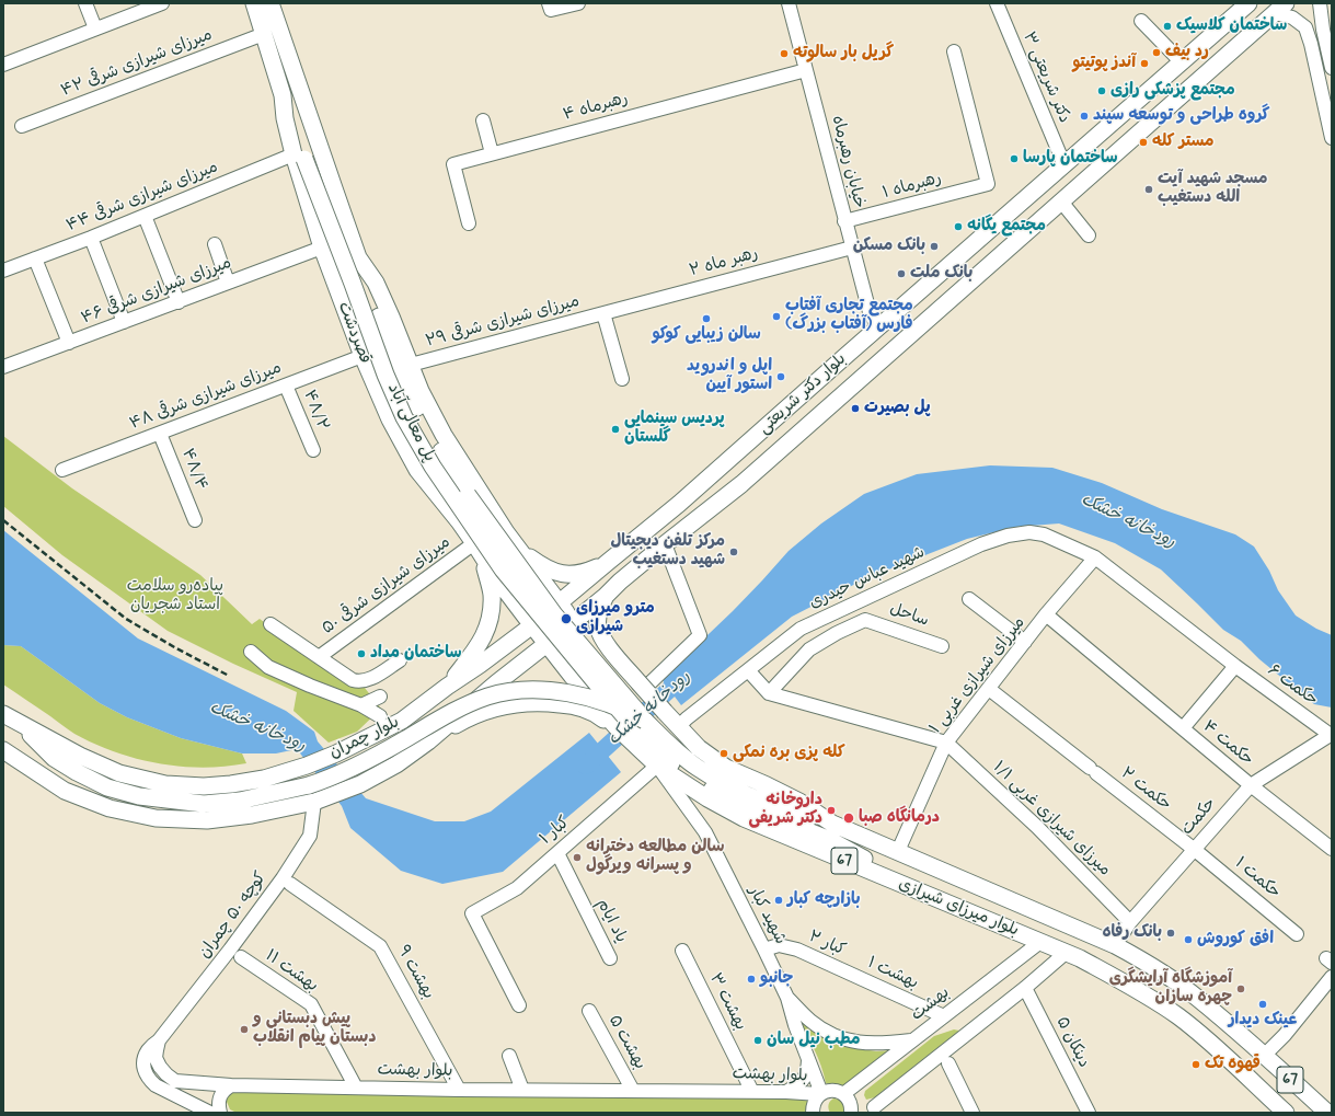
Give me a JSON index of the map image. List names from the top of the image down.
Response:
{
  "streets": {
    "main road": [
      "قصردشت",
      "بلوار دکتر شریعتی",
      "پل معالی آباد",
      "بلوار چمران",
      "67",
      "بلوار میرزای شیرازی"
    ],
    "street": [
      "۴۲ میرزای شیرازی شرقی",
      "۳ دکتر شریعتی",
      "۴ رهبرماه",
      "خیابان رهبرماه",
      "۱ رهبرماه",
      "۴۴ میرزای شیرازی شرقی",
      "۲ رهبر ماه",
      "۴۶ میرزای شیرازی شرقی",
      "۲۹ میرزای شیرازی شرقی",
      "۴۸ میرزای شیرازی شرقی",
      "۴۸/۲",
      "۴۸/۴",
      "شهید عباس حیدری",
      "۵۰ میرزای شیرازی شرقی",
      "ساحل",
      "۱ میرزای شیرازی غربی",
      "۶ حکمت",
      "۴ حکمت",
      "۲ حکمت",
      "حکمت",
      "۱/۱ میرزای شیرازی غربی",
      "۱ کبار",
      "۱ حکمت",
      "کوچه ۵۰ چمران",
      "شهید کبار",
      "یاد ایام",
      "۲ کبار",
      "۱۱ بهشت",
      "۹ بهشت",
      "۱ بهشت",
      "۳ بهشت",
      "بهشت",
      "۵ بهشت",
      "۵ دینکان",
      "بلوار بهشت"
    ]
  },
  "crossings": [
    ["۴۲ میرزای شیرازی شرقی", "پل معالی آباد"],
    ["۳ دکتر شریعتی", "بلوار دکتر شریعتی"],
    ["۴ رهبرماه", "خیابان رهبرماه"],
    ["خیابان رهبرماه", "۱ رهبرماه"],
    ["خیابان رهبرماه", "۲ رهبر ماه"],
    ["خیابان رهبرماه", "بلوار دکتر شریعتی"],
    ["۴۴ میرزای شیرازی شرقی", "قصردشت"],
    ["۴۴ میرزای شیرازی شرقی", "پل معالی آباد"],
    ["۲ رهبر ماه", "۲۹ میرزای شیرازی شرقی"],
    ["۴۶ میرزای شیرازی شرقی", "قصردشت"],
    ["قصردشت", "بلوار دکتر شریعتی"],
    ["قصردشت", "۴۸ میرزای شیرازی شرقی"],
    ["قصردشت", "پل معالی آباد"],
    ["قصردشت", "۵۰ میرزای شیرازی شرقی"],
    ["قصردشت", "بلوار چمران"],
    ["قصردشت", "بلوار میرزای شیرازی"],
    ["بلوار دکتر شریعتی", "بلوار چمران"],
    ["بلوار دکتر شریعتی", "بلوار میرزای شیرازی"],
    ["۴۸ میرزای شیرازی شرقی", "۴۸/۲"],
    ["۴۸ میرزای شیرازی شرقی", "۴۸/۴"],
    ["پل معالی آباد", "بلوار چمران"],
    ["پل معالی آباد", "بلوار میرزای شیرازی"],
    ["شهید عباس حیدری", "۱ میرزای شیرازی غربی"],
    ["شهید عباس حیدری", "۶ حکمت"],
    ["شهید عباس حیدری", "بلوار میرزای شیرازی"],
    ["۱ میرزای شیرازی غربی", "۴ حکمت"],
    ["۱ میرزای شیرازی غربی", "۲ حکمت"],
    ["۱ میرزای شیرازی غربی", "۱/۱ میرزای شیرازی غربی"],
    ["۱ میرزای شیرازی غربی", "بلوار میرزای شیرازی"],
    ["۶ حکمت", "حکمت"],
    ["بلوار چمران", "بلوار میرزای شیرازی"],
    ["بلوار چمران", "کوچه ۵۰ چمران"],
    ["۴ حکمت", "حکمت"],
    ["۲ حکمت", "حکمت"],
    ["۲ حکمت", "۱ حکمت"],
    ["حکمت", "۱/۱ میرزای شیرازی غربی"],
    ["حکمت", "۱ حکمت"],
    ["حکمت", "بلوار میرزای شیرازی"],
    ["۱ کبار", "بلوار میرزای شیرازی"],
    ["۱ کبار", "شهید کبار"],
    ["۱ کبار", "یاد ایام"],
    ["بلوار میرزای شیرازی", "شهید کبار"],
    ["بلوار میرزای شیرازی", "بهشت"],
    ["کوچه ۵۰ چمران", "بلوار بهشت"],
    ["شهید کبار", "۲ کبار"],
    ["شهید کبار", "بلوار بهشت"],
    ["۲ کبار", "۱ بهشت"],
    ["۱۱ بهشت", "بلوار بهشت"],
    ["۹ بهشت", "بلوار بهشت"],
    ["۱ بهشت", "بهشت"],
    ["۳ بهشت", "بلوار بهشت"],
    ["بهشت", "بلوار بهشت"],
    ["۵ بهشت", "بلوار بهشت"]
  ],
  "water": ["رودخانه خشک"],
  "parks": ["پیاده‌رو سلامت استاد شجریان"],
  "places": [
    "ساختمان کلاسیک",
    "رد بیف",
    "گریل بار سالوته",
    "آندز پوتیتو",
    "مجتمع پزشکی رازی",
    "گروه طراحی و توسعه سپند",
    "مستر کله",
    "ساختمان پارسا",
    "مسجد شهید آیت الله دستغیب",
    "مجتمع یگانه",
    "بانک مسکن",
    "بانک ملت",
    "مجتمع تجاری آفتاب فارس (آفتاب بزرگ)",
    "سالن زیبایی کوکو",
    "اپل و اندروید استور آیین",
    "پل بصیرت",
    "پردیس سینمایی گلستان",
    "مرکز تلفن دیجیتال شهید دستغیب",
    "مترو میرزای شیرازی",
    "ساختمان مداد",
    "کله پزی بره نمکی",
    "داروخانه دکتر شریفی",
    "درمانگاه صبا",
    "سالن مطالعه دخترانه و پسرانه ویرگول",
    "بازارچه کبار",
    "بانک رفاه",
    "افق کوروش",
    "جانبو",
    "آموزشگاه آرایشگری چهره سازان",
    "عینک دیدار",
    "پیش دبستانی و دبستان پیام انقلاب",
    "مطب نیل سان",
    "قهوه تک"
  ]
}
